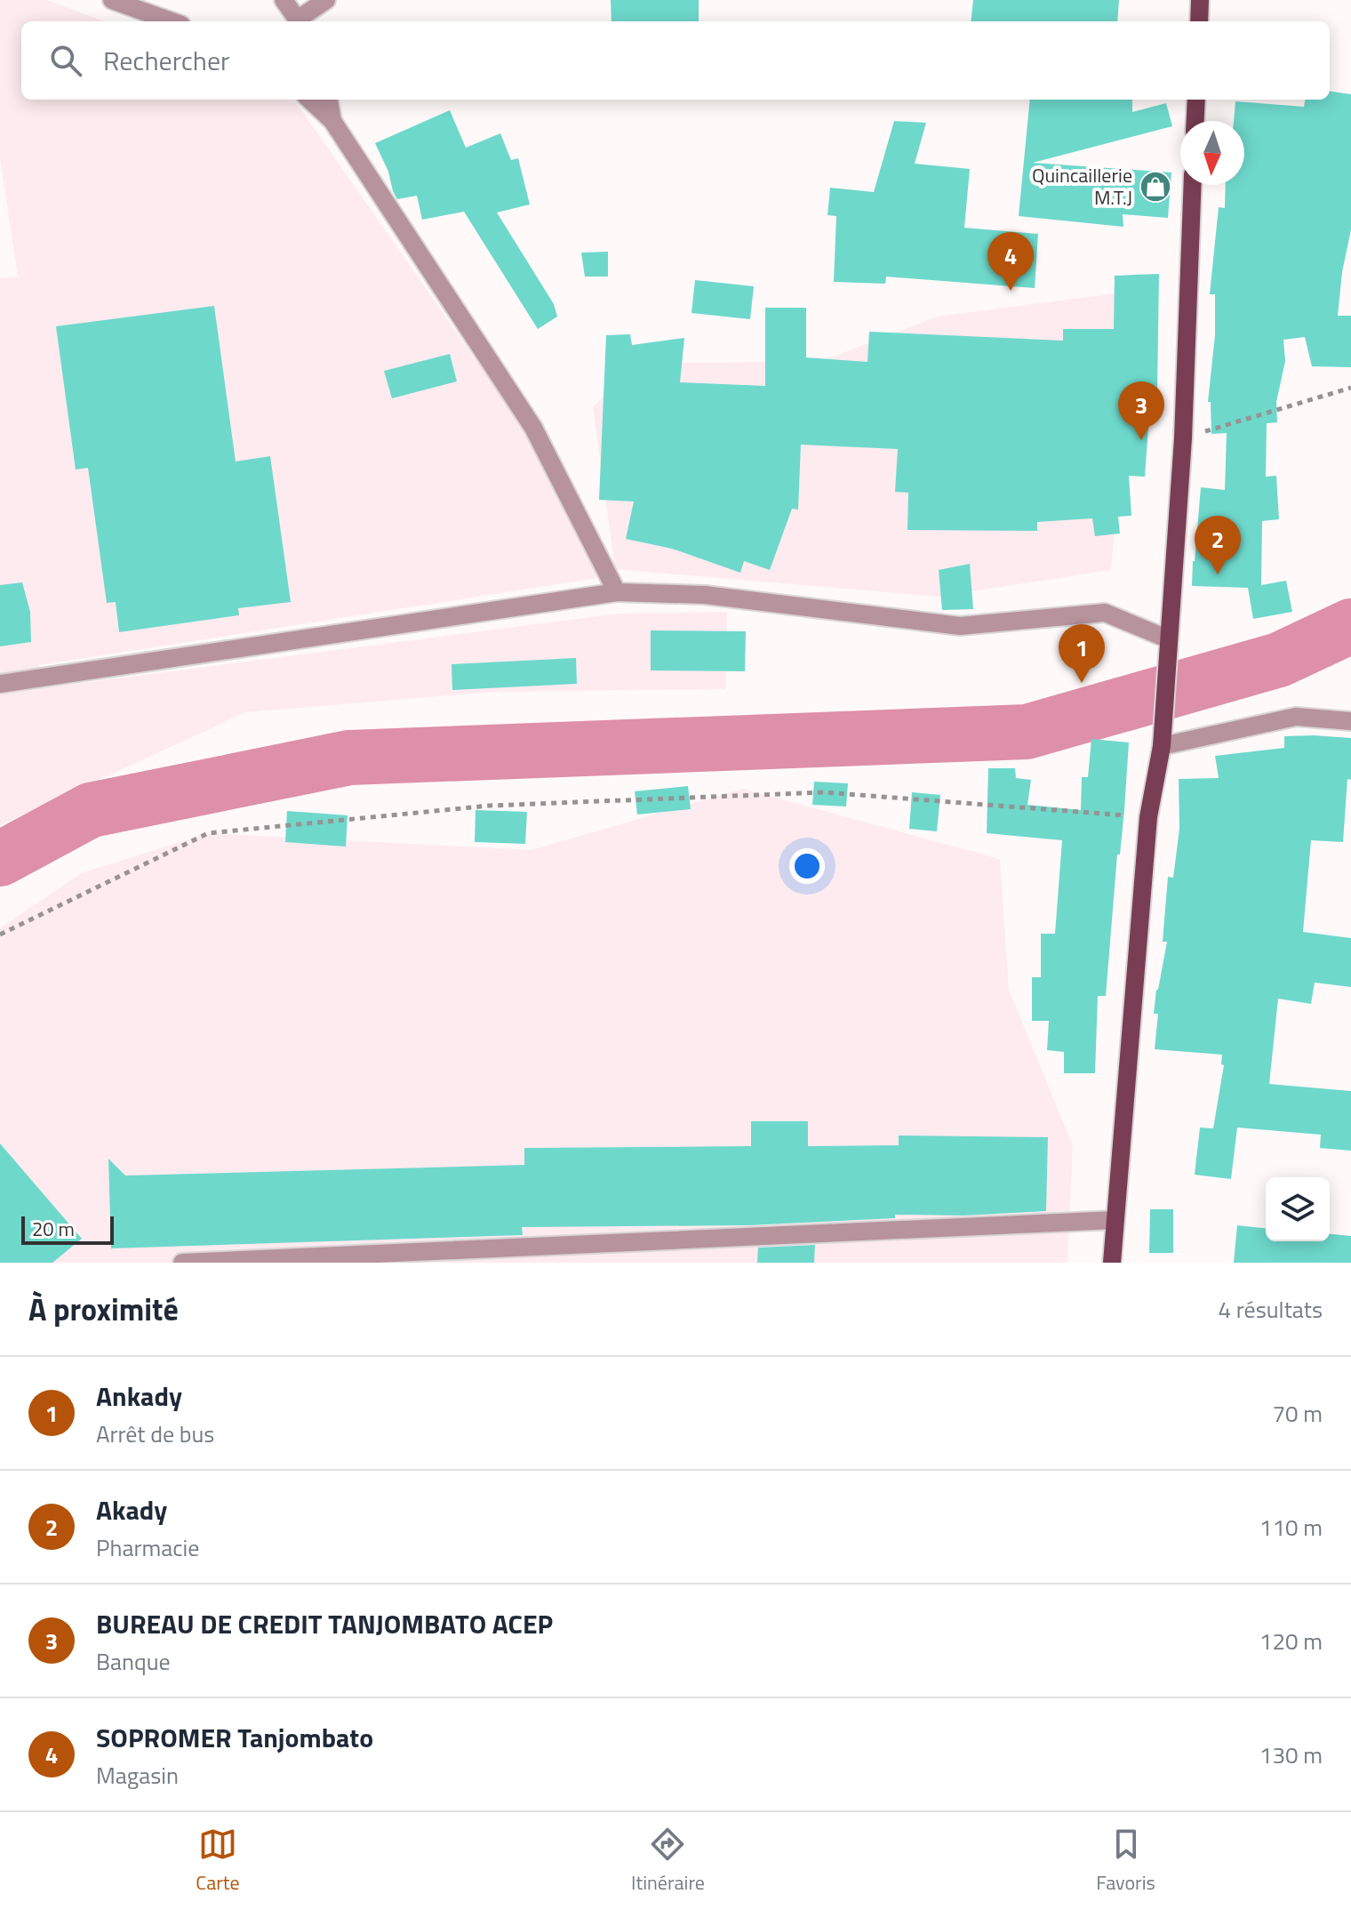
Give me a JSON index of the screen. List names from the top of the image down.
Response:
{
  "places": {
    "shop": ["Quincaillerie M.T.J"]
  },
  "scale_bar": "20 m",
  "north": "bottom",
  "page": {
    "search": "Rechercher",
    "pins": [
      "4",
      "3",
      "2",
      "1"
    ],
    "scale": "20 m",
    "heading": ["À proximité", "4 résultats"],
    "list": [
      {
        "mark": "1",
        "name": "Ankady",
        "note": "Arrêt de bus",
        "value": "70 m"
      },
      {
        "mark": "2",
        "name": "Akady",
        "note": "Pharmacie",
        "value": "110 m"
      },
      {
        "mark": "3",
        "name": "BUREAU DE CREDIT TANJOMBATO ACEP",
        "note": "Banque",
        "value": "120 m"
      },
      {
        "mark": "4",
        "name": "SOPROMER Tanjombato",
        "note": "Magasin",
        "value": "130 m"
      }
    ],
    "nav": ["Carte", "Itinéraire", "Favoris"]
  }
}
